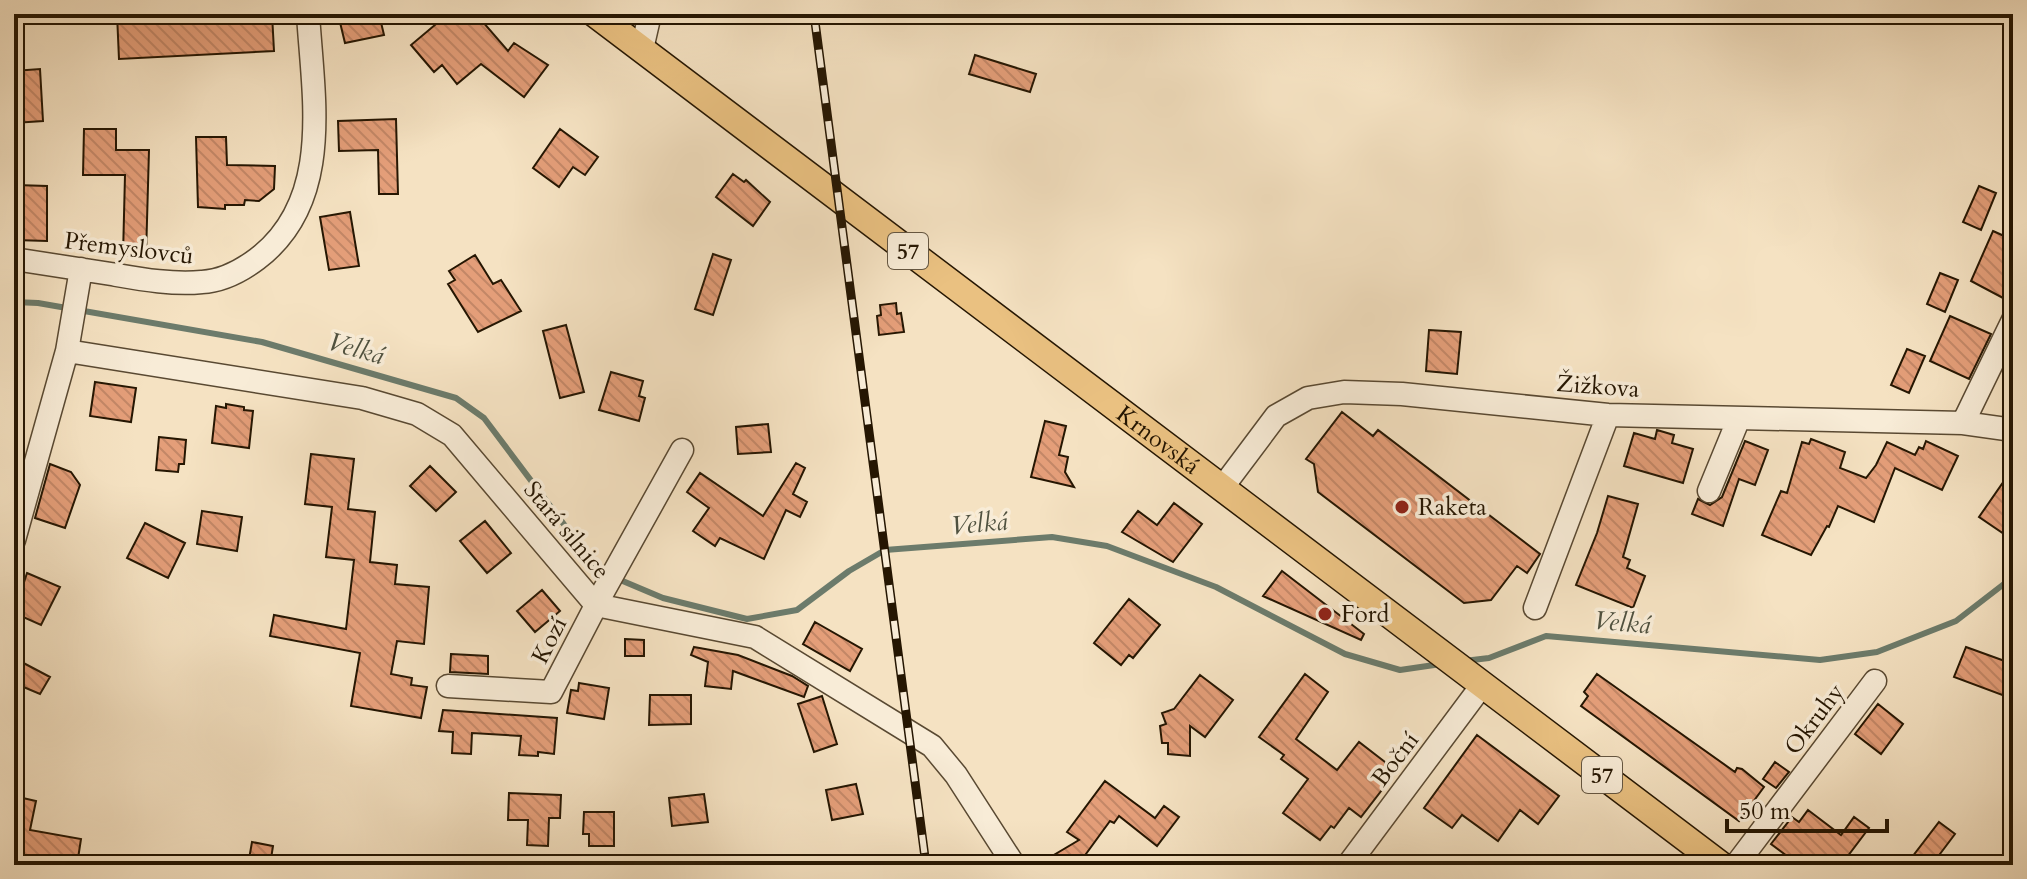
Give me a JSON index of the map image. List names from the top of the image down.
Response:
{
  "streets": {
    "main road": ["57", "Krnovská"],
    "street": [
      "Přemyslovců",
      "Žižkova",
      "Stará silnice",
      "Kozí",
      "Okruhy",
      "Boční"
    ]
  },
  "crossings": [
    ["Žižkova", "Krnovská"],
    ["Krnovská", "Boční"],
    ["Stará silnice", "Kozí"]
  ],
  "water": ["Velká"],
  "places": ["Raketa", "Ford"],
  "scale_bar": "50 m"
}
